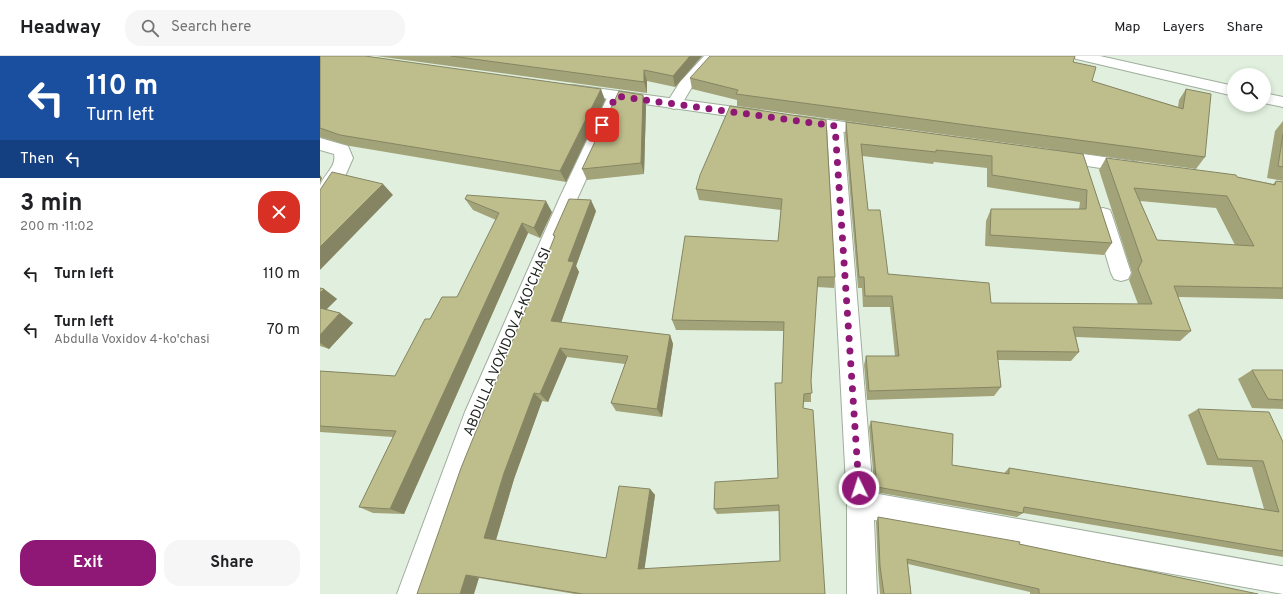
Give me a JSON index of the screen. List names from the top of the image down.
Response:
{
  "streets": {
    "street": ["ABDULLA VOXIDOV 4-KO'CHASI"]
  },
  "page": {
    "header": "Headway",
    "search": "Search here",
    "nav": ["Map", "Layers", "Share"],
    "turn": ["110 m", "Turn left"],
    "then": "Then",
    "heading": ["3 min", "200 m · 11:02"],
    "list": [
      {
        "name": "Turn left",
        "value": "110 m"
      },
      {
        "name": "Turn left",
        "note": "Abdulla Voxidov 4-ko'chasi",
        "value": "70 m"
      }
    ],
    "buttons": ["Exit", "Share"]
  }
}
